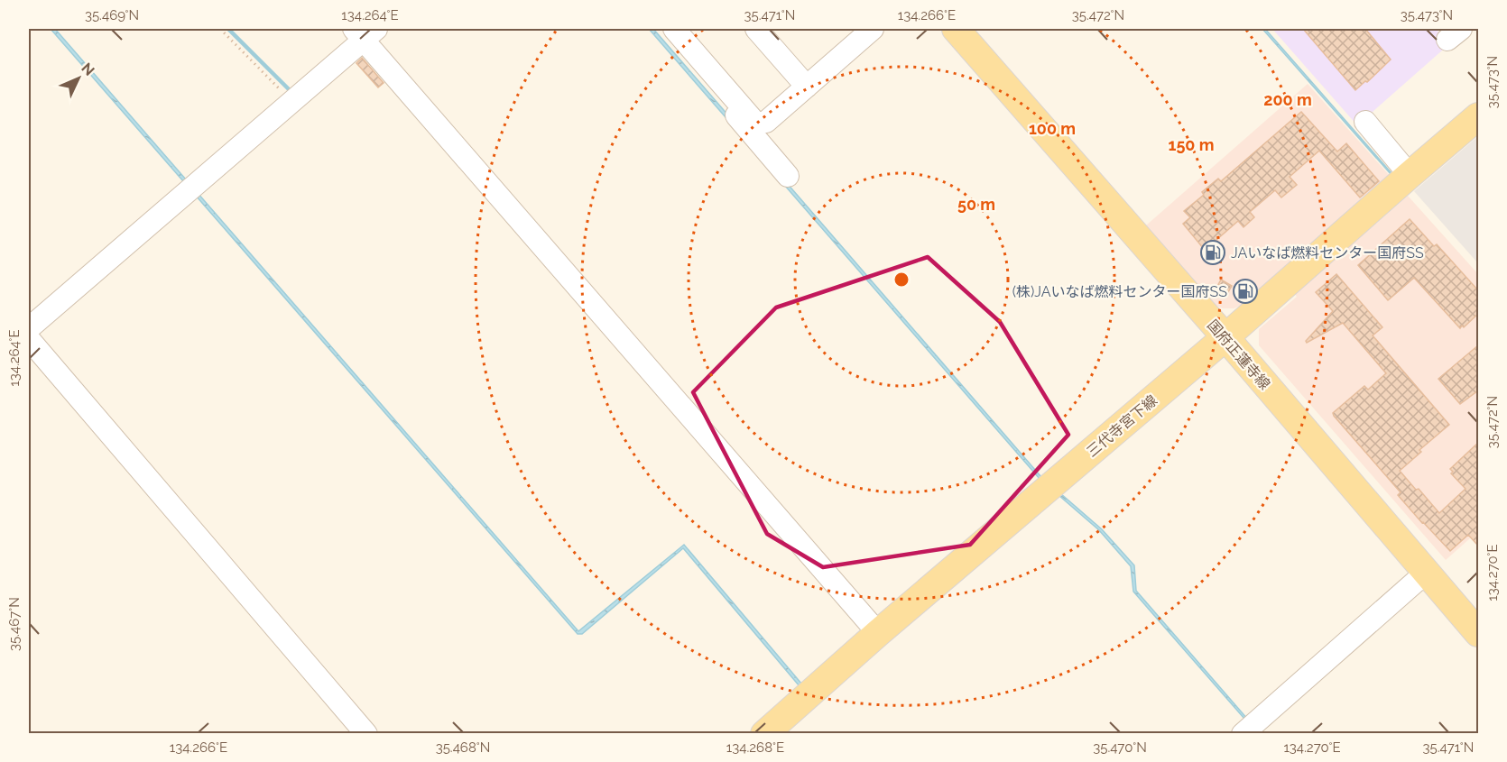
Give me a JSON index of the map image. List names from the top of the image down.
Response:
{
  "streets": {
    "main road": ["国府正蓮寺線", "三代寺宮下線"]
  },
  "crossings": [
    ["国府正蓮寺線", "三代寺宮下線"]
  ],
  "places": {
    "fuel station": ["JAいなば燃料センター国府SS", "(株)JAいなば燃料センター国府SS"]
  },
  "north": "top right",
  "coordinates": [
    "35.469°N",
    "134.264°E",
    "35.471°N",
    "134.266°E",
    "35.472°N",
    "35.473°N",
    "134.270°E",
    "35.467°N",
    "35.468°N",
    "134.268°E",
    "35.470°N"
  ],
  "rings": [
    "200 m",
    "100 m",
    "150 m",
    "50 m"
  ]
}
